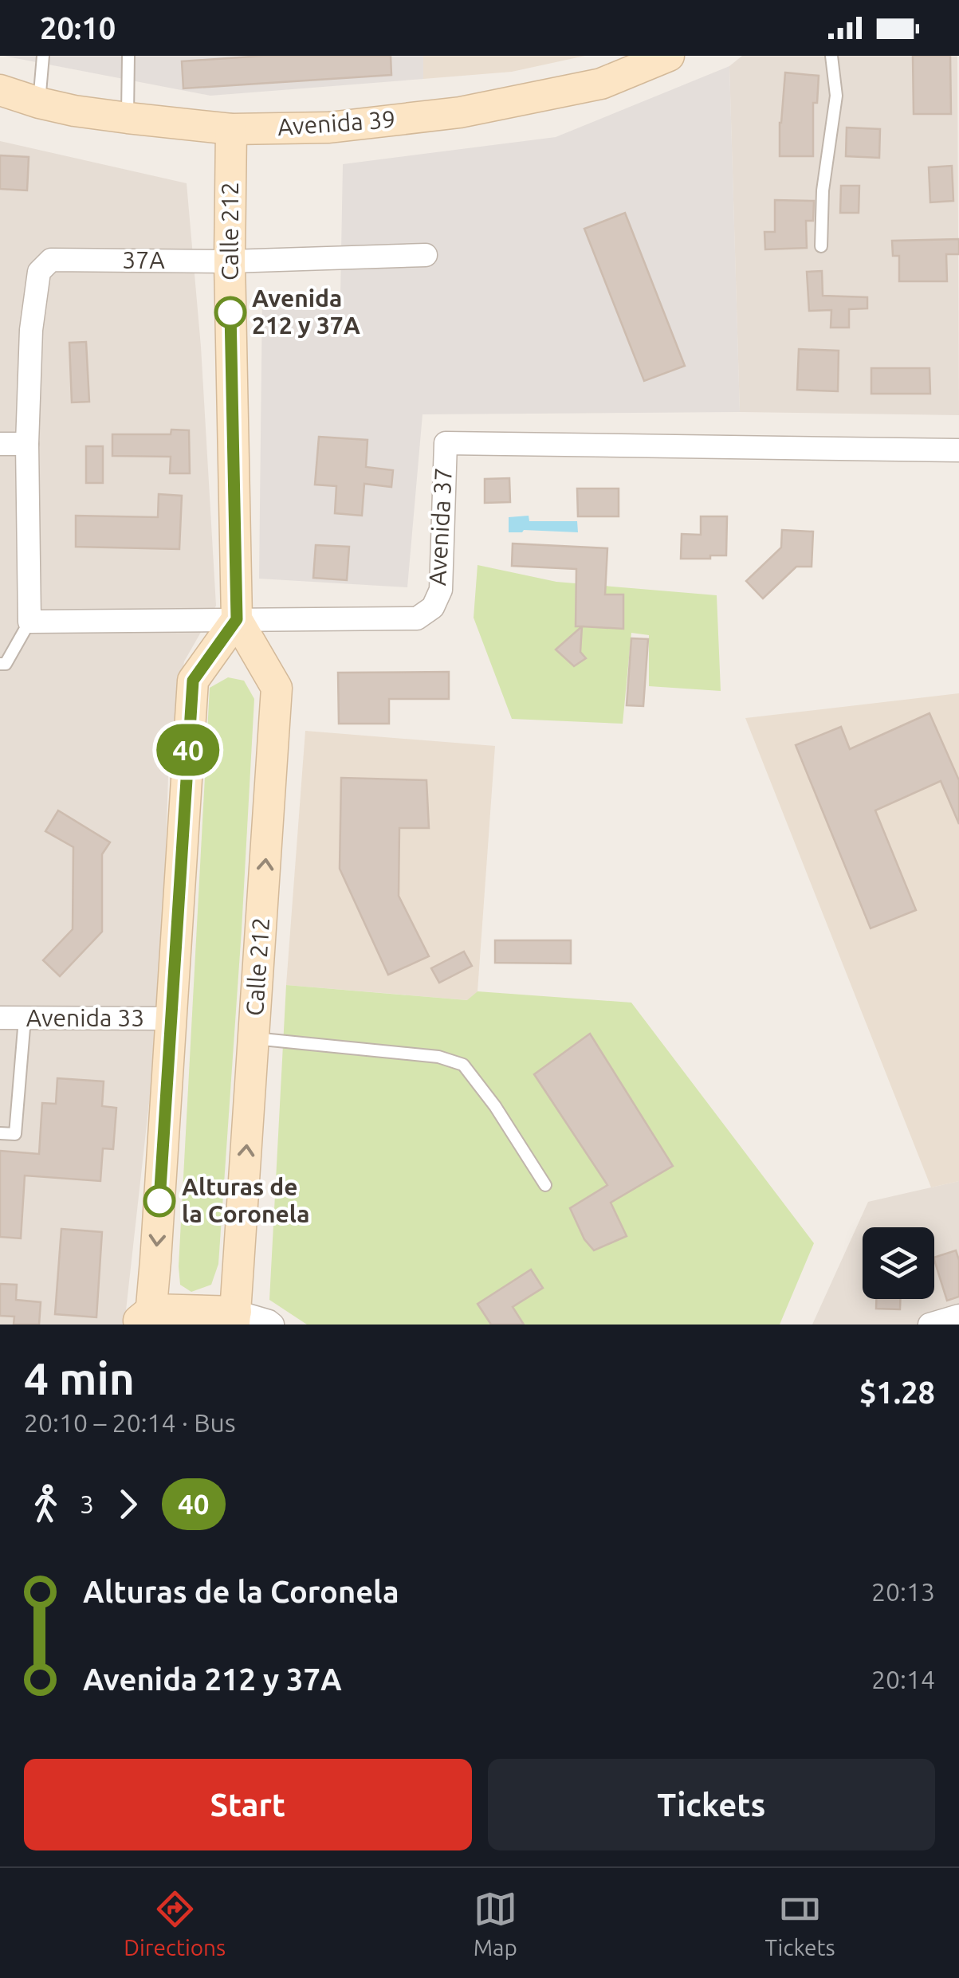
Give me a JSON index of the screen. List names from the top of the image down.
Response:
{
  "streets": {
    "street": [
      "Avenida 39",
      "Calle 212",
      "37A",
      "Avenida 37",
      "Avenida 33"
    ]
  },
  "crossings": [
    ["Avenida 39", "Calle 212"],
    ["Calle 212", "37A"],
    ["Calle 212", "Avenida 37"]
  ],
  "places": ["Avenida 212 y 37A", "Alturas de la Coronela"],
  "lines": ["bus line 40"],
  "page": {
    "status": "20:10",
    "on_map": "40",
    "heading": ["4 min", "20:10 – 20:14 · Bus", "$1.28"],
    "legs": ["3", "40"],
    "list": [
      {
        "name": "Alturas de la Coronela",
        "value": "20:13"
      },
      {
        "name": "Avenida 212 y 37A",
        "value": "20:14"
      }
    ],
    "buttons": ["Start", "Tickets"],
    "tabs": ["Directions", "Map", "Tickets"]
  }
}
